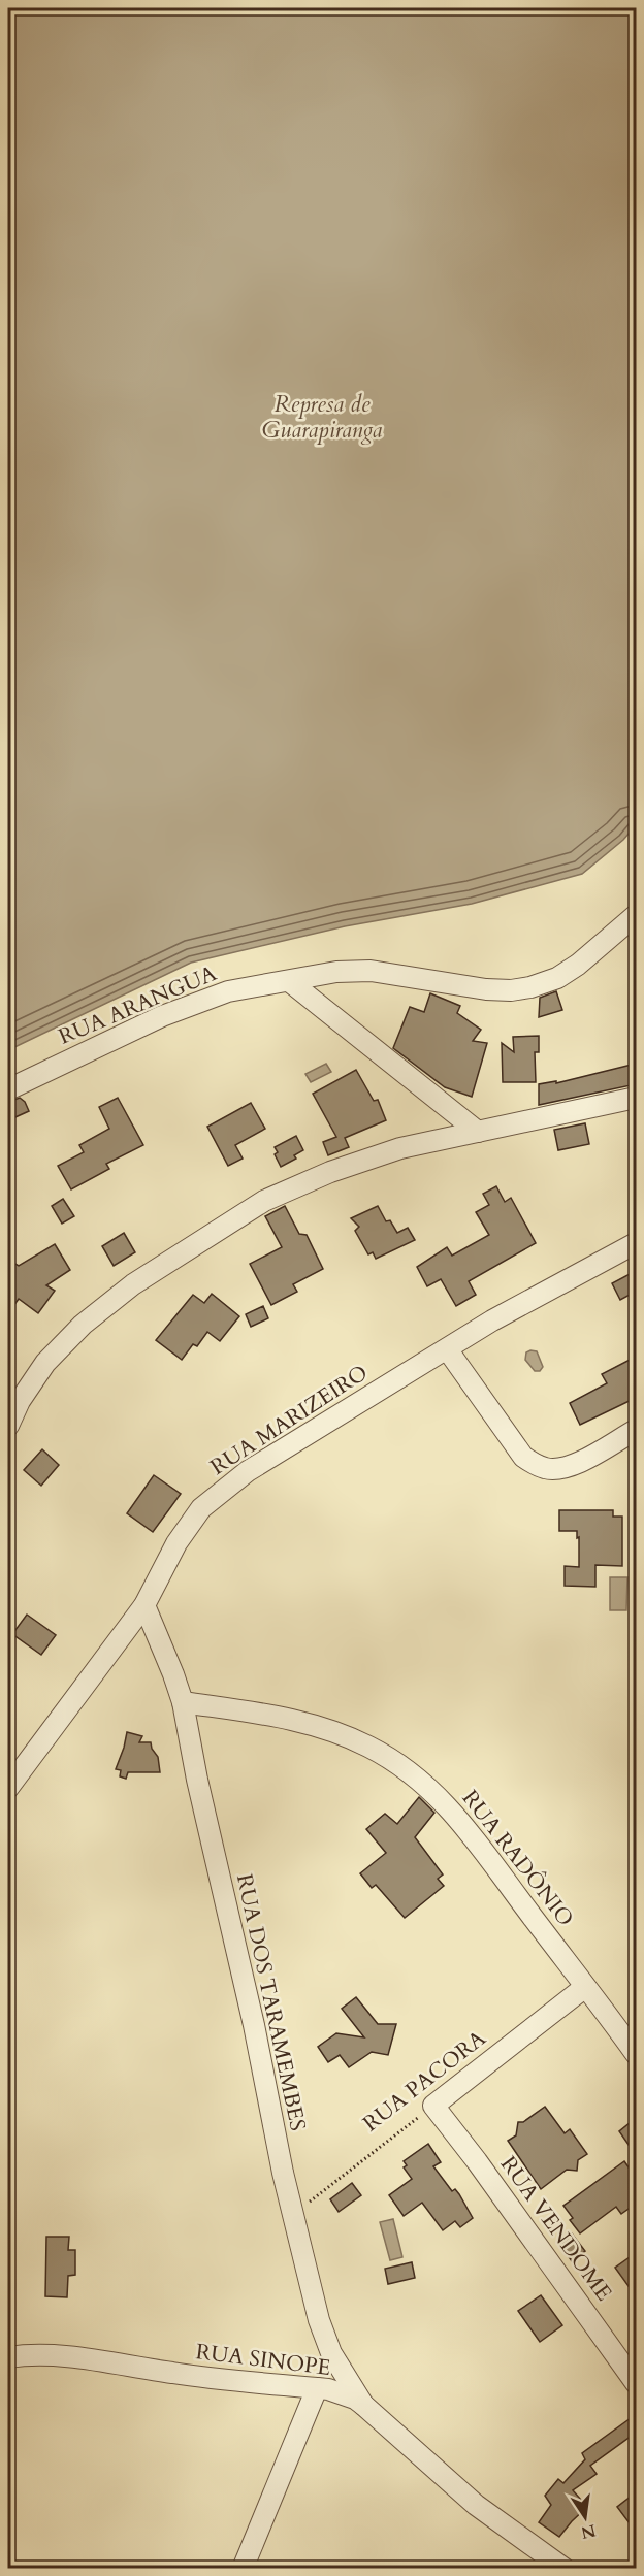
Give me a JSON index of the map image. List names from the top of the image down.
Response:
{
  "streets": {
    "street": [
      "RUA ARANGUA",
      "RUA MARIZEIRO",
      "RUA RADÔNIO",
      "RUA DOS TARAMEMBES",
      "RUA PACORA",
      "RUA VENDOME",
      "RUA SINOPE"
    ]
  },
  "crossings": [
    ["RUA MARIZEIRO", "RUA DOS TARAMEMBES"],
    ["RUA RADÔNIO", "RUA DOS TARAMEMBES"],
    ["RUA RADÔNIO", "RUA PACORA"],
    ["RUA DOS TARAMEMBES", "RUA PACORA"],
    ["RUA DOS TARAMEMBES", "RUA SINOPE"],
    ["RUA PACORA", "RUA VENDOME"]
  ],
  "water": ["Represa de Guarapiranga"],
  "north": "bottom"
}
